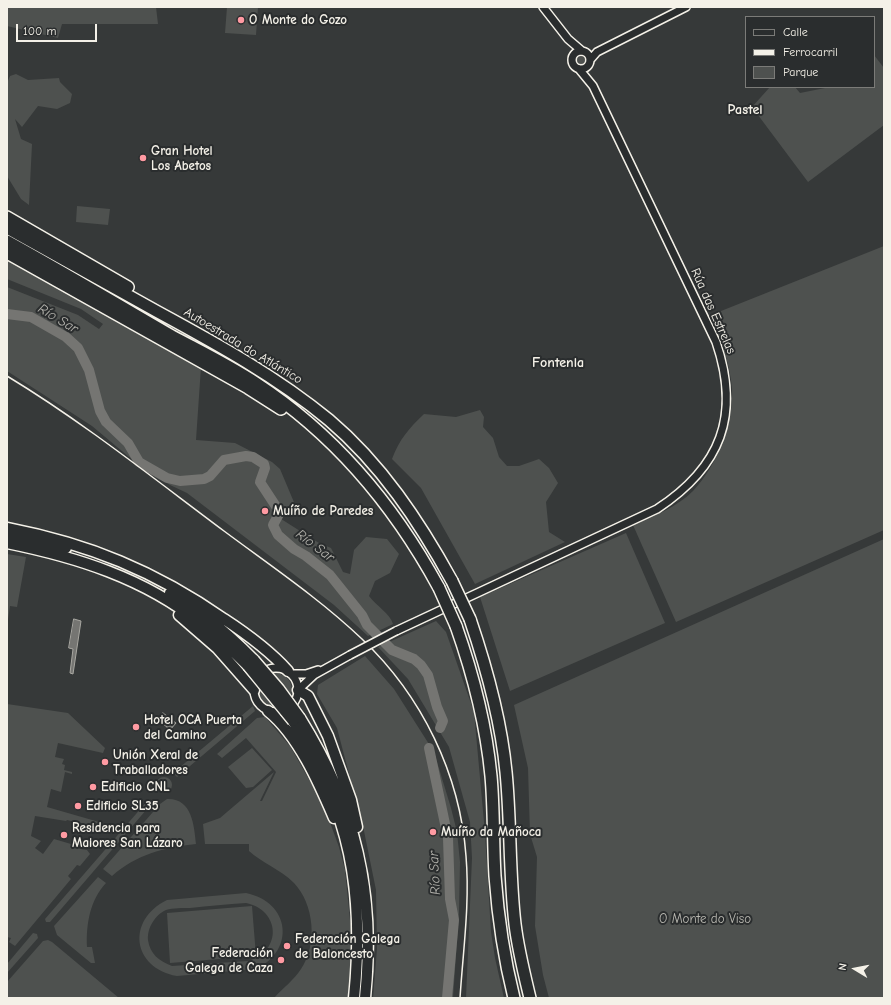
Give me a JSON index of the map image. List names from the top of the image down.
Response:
{
  "streets": {
    "highway": ["Autoestrada do Atlántico"],
    "street": ["Rúa das Estrelas"]
  },
  "districts": ["Pastel", "Fontenla"],
  "water": ["Río Sar"],
  "parks": ["O Monte do Viso"],
  "places": [
    "O Monte do Gozo",
    "Gran Hotel Los Abetos",
    "Muíño de Paredes",
    "Hotel OCA Puerta del Camino",
    "Unión Xeral de Traballadores",
    "Edificio CNL",
    "Edificio SL35",
    "Muíño da Mañoca",
    "Residencia para Maiores San Lázaro",
    "Federación Galega de Baloncesto",
    "Federación Galega de Caza"
  ],
  "legend": ["Calle", "Ferrocarril", "Parque"],
  "scale_bar": "100 m",
  "north": "left"
}
